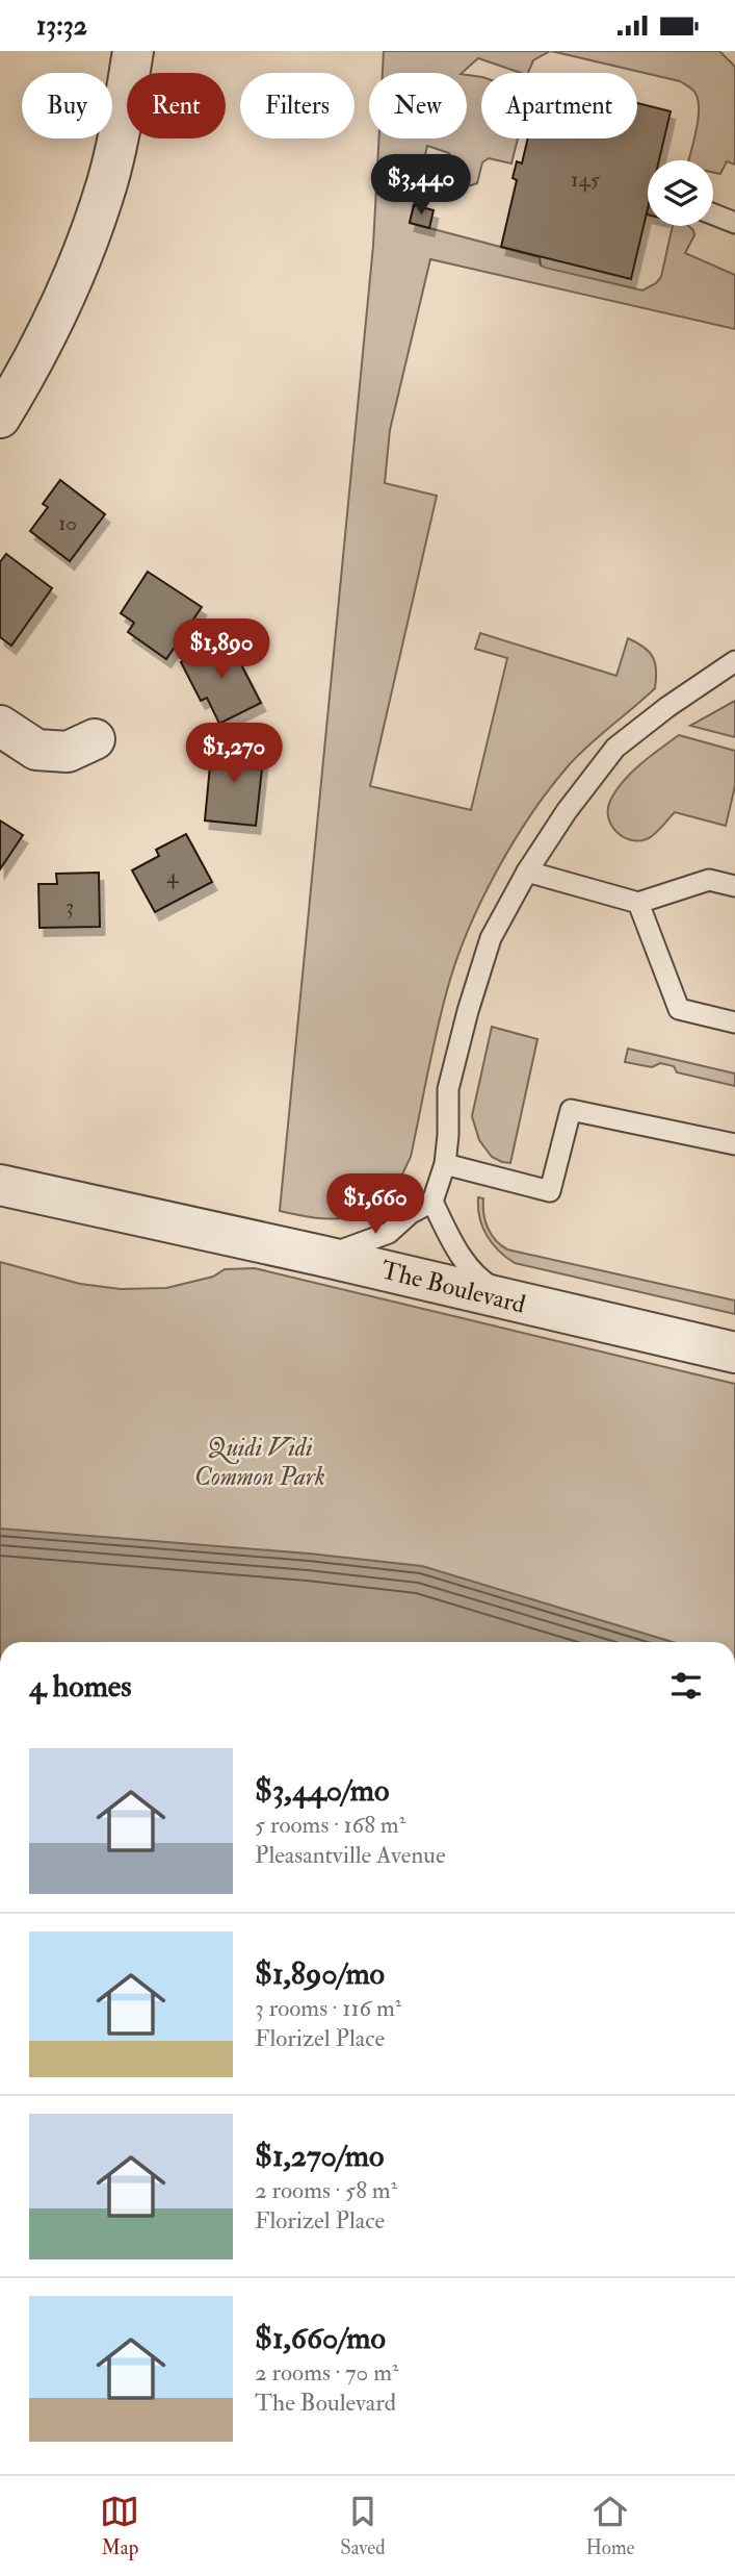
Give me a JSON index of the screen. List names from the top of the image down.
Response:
{
  "streets": {
    "street": ["The Boulevard"]
  },
  "parks": ["Quidi Vidi Common Park"],
  "house_numbers": [
    "145",
    "10",
    "4",
    "3"
  ],
  "page": {
    "status": "13:32",
    "chip": [
      "Buy",
      "Rent",
      "Filters",
      "New",
      "Apartment"
    ],
    "price": [
      "$3,440",
      "$1,890",
      "$1,270",
      "$1,660"
    ],
    "heading": "4 homes",
    "list": [
      {
        "name": "$3,440/mo",
        "note": "5 rooms · 168 m² · Pleasantville Avenue"
      },
      {
        "name": "$1,890/mo",
        "note": "3 rooms · 116 m² · Florizel Place"
      },
      {
        "name": "$1,270/mo",
        "note": "2 rooms · 58 m² · Florizel Place"
      },
      {
        "name": "$1,660/mo",
        "note": "2 rooms · 70 m² · The Boulevard"
      }
    ],
    "tabs": ["Map", "Saved", "Home"]
  }
}
